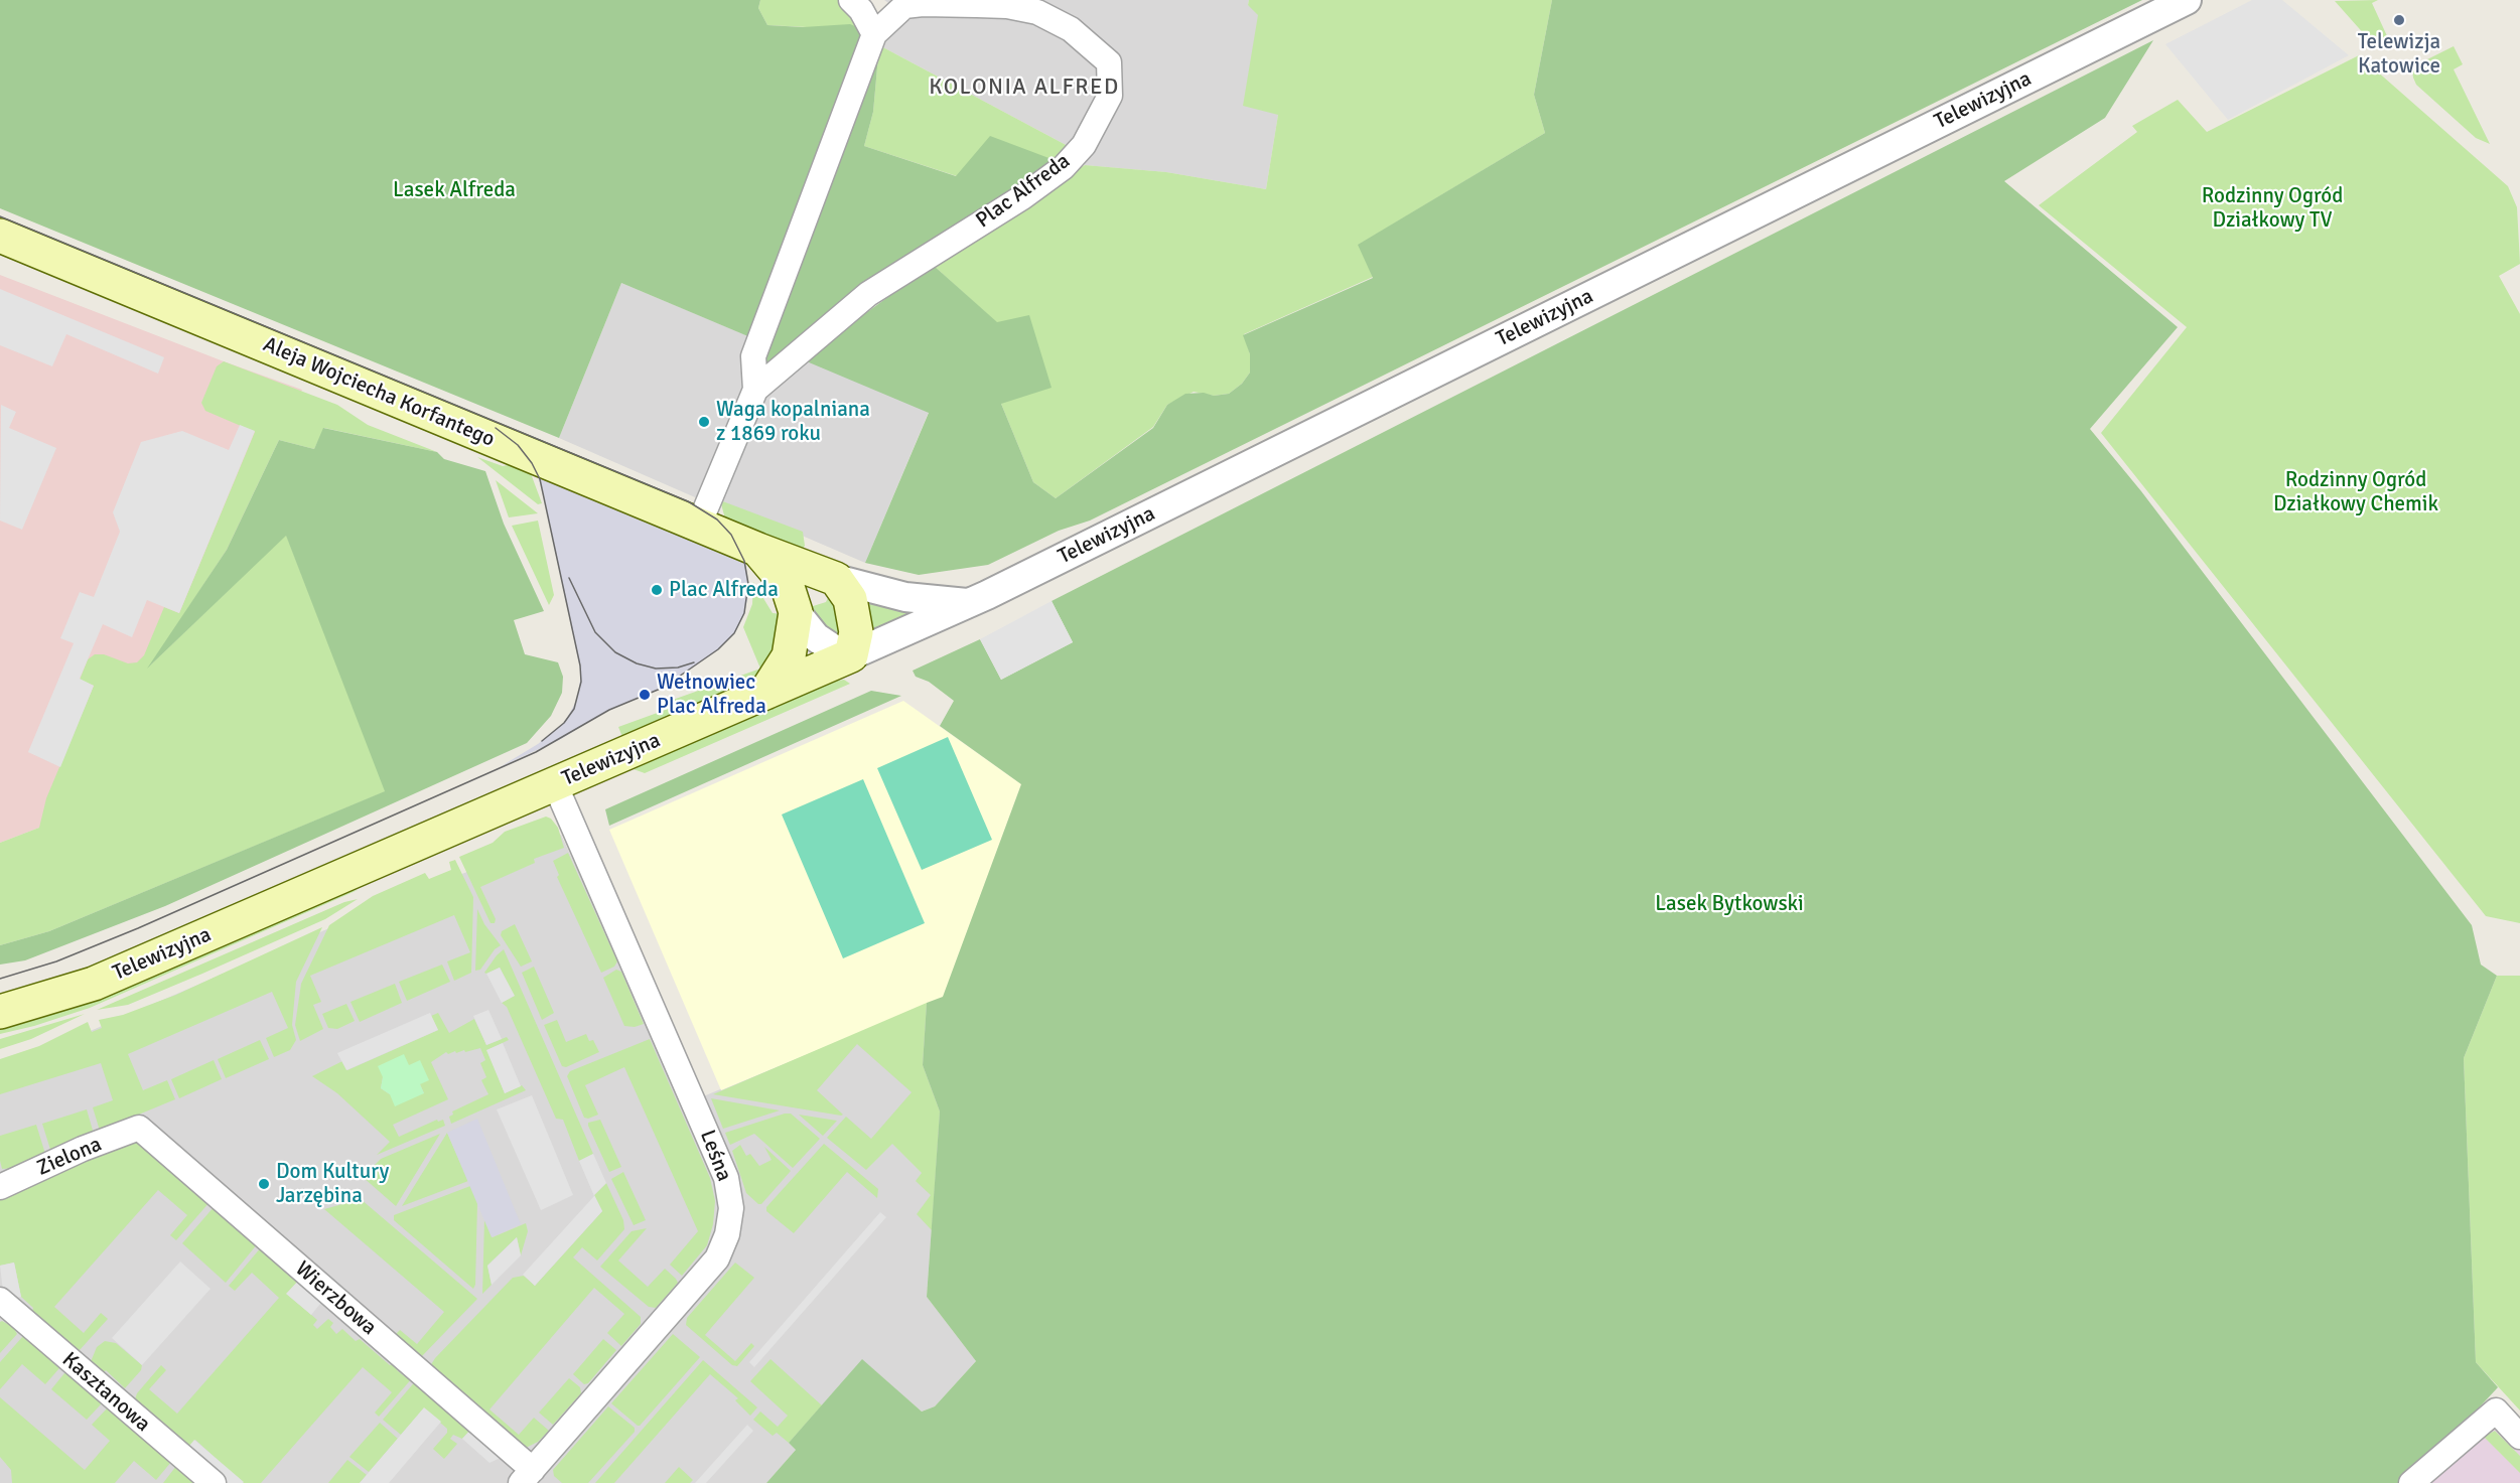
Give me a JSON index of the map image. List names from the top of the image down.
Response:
{
  "streets": {
    "main road": ["Telewizyjna", "Aleja Wojciecha Korfantego"],
    "street": [
      "Plac Alfreda",
      "Leśna",
      "Zielona",
      "Wierzbowa",
      "Kasztanowa"
    ]
  },
  "crossings": [
    ["Telewizyjna", "Aleja Wojciecha Korfantego"],
    ["Telewizyjna", "Leśna"],
    ["Plac Alfreda", "Aleja Wojciecha Korfantego"],
    ["Leśna", "Wierzbowa"],
    ["Zielona", "Wierzbowa"]
  ],
  "districts": ["KOLONIA ALFRED"],
  "parks": [
    "Lasek Alfreda",
    "Rodzinny Ogród Działkowy TV",
    "Rodzinny Ogród Działkowy Chemik",
    "Lasek Bytkowski"
  ],
  "places": [
    "Telewizja Katowice",
    "Waga kopalniana z 1869 roku",
    "Plac Alfreda",
    "Wełnowiec Plac Alfreda",
    "Dom Kultury Jarzębina"
  ]
}
